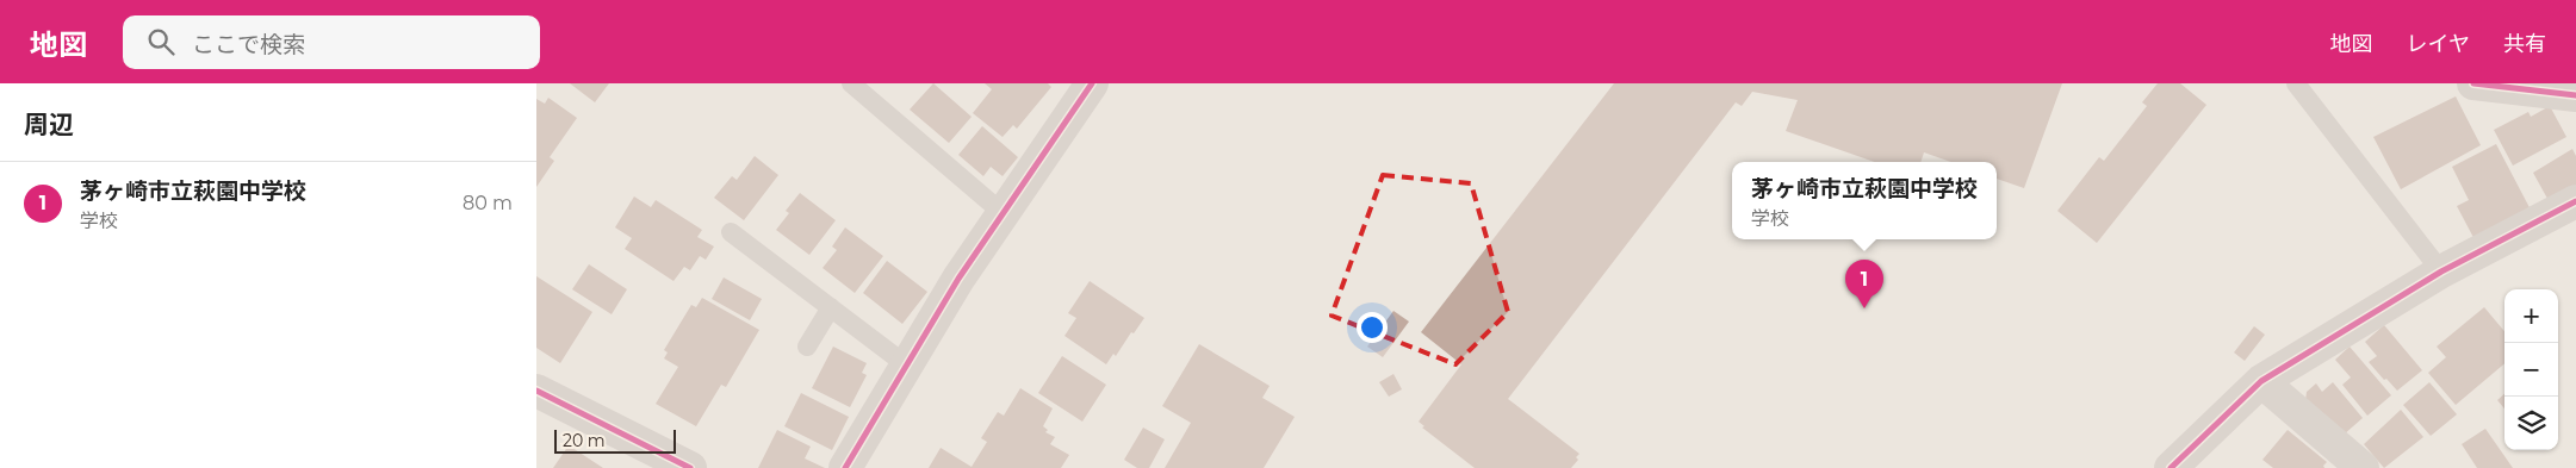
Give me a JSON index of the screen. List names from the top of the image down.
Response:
{
  "scale_bar": "20 m",
  "page": {
    "header": "地図",
    "search": "ここで検索",
    "nav": ["地図", "レイヤ", "共有"],
    "heading": "周辺",
    "list": [
      {
        "mark": "1",
        "name": "茅ヶ崎市立萩園中学校",
        "note": "学校",
        "value": "80 m"
      }
    ],
    "popup": ["茅ヶ崎市立萩園中学校", "学校"],
    "pins": "1",
    "map_buttons": ["+", "−"],
    "scale": "20 m"
  }
}
